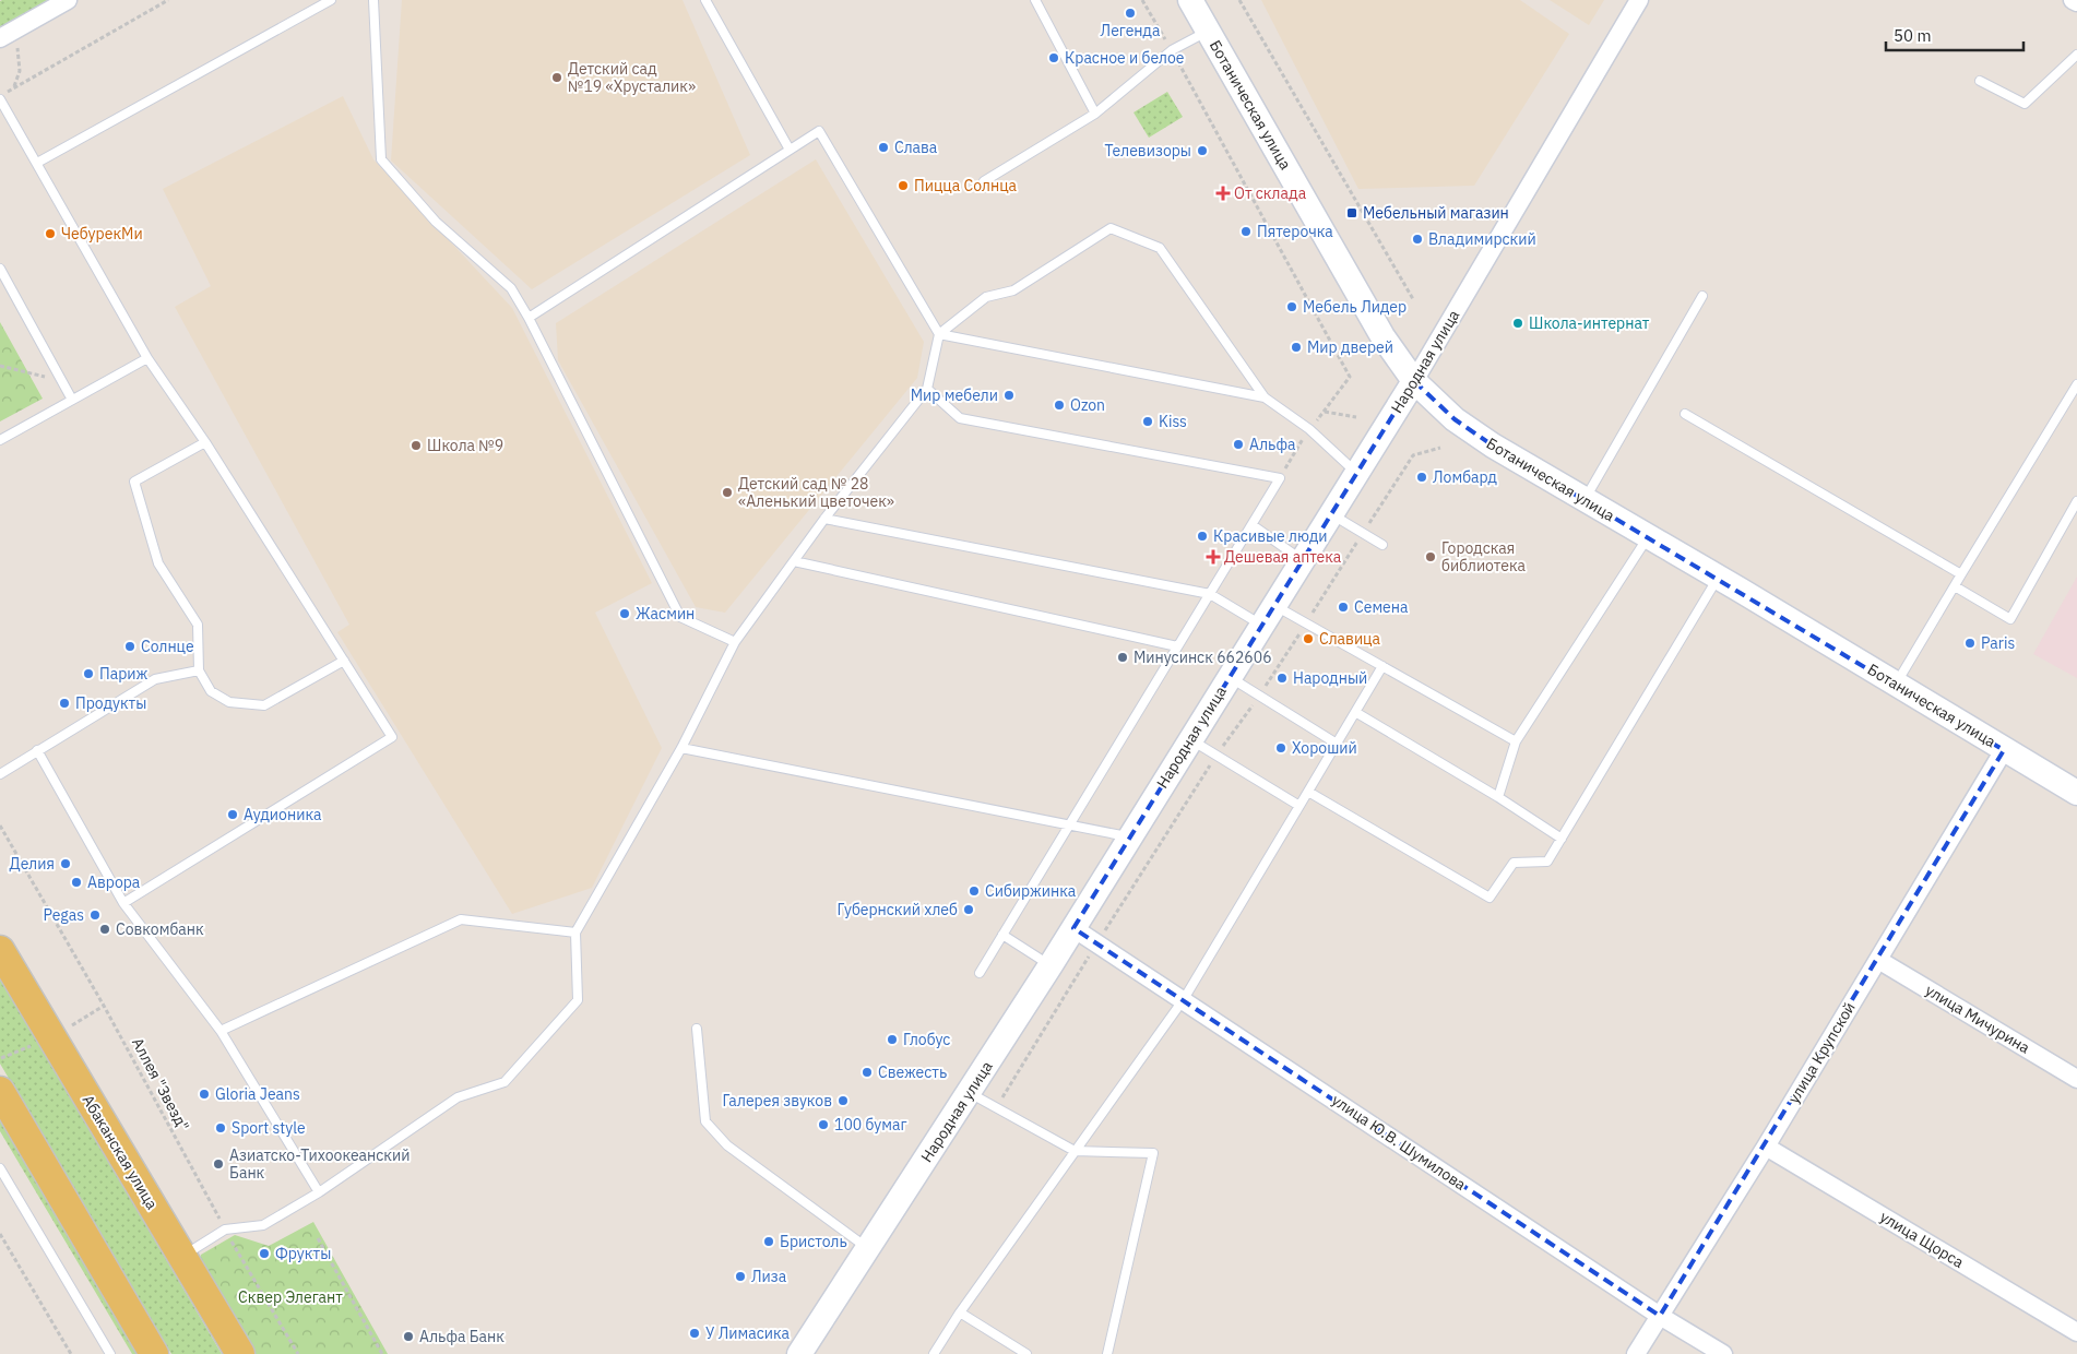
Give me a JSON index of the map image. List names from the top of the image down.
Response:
{
  "streets": {
    "main road": ["Абаканская улица"],
    "street": [
      "Ботаническая улица",
      "Народная улица",
      "улица Мичурина",
      "улица Крупской",
      "улица Ю.В. Шумилова",
      "улица Щорса"
    ],
    "path": ["Аллея \"Звезд\""]
  },
  "crossings": [
    ["Ботаническая улица", "Народная улица"],
    ["Ботаническая улица", "улица Крупской"],
    ["Народная улица", "улица Ю.В. Шумилова"],
    ["улица Мичурина", "улица Крупской"],
    ["улица Крупской", "улица Ю.В. Шумилова"],
    ["улица Крупской", "улица Щорса"]
  ],
  "parks": ["Сквер Элегант"],
  "places": {
    "other": [
      "Легенда",
      "Красное и белое",
      "Детский сад №19 «Хрусталик»",
      "Слава",
      "Телевизоры",
      "Пицца Солнца",
      "Пятерочка",
      "ЧебурекМи",
      "Владимирский",
      "Мебель Лидер",
      "Школа-интернат",
      "Мир дверей",
      "Мир мебели",
      "Ozon",
      "Kiss",
      "Альфа",
      "Школа №9",
      "Ломбард",
      "Детский сад № 28 «Аленький цветочек»",
      "Красивые люди",
      "Городская библиотека",
      "Семена",
      "Жасмин",
      "Славица",
      "Paris",
      "Солнце",
      "Минусинск 662606",
      "Париж",
      "Народный",
      "Продукты",
      "Хороший",
      "Аудионика",
      "Делия",
      "Аврора",
      "Сибиржинка",
      "Губернский хлеб",
      "Pegas",
      "Совкомбанк",
      "Глобус",
      "Свежесть",
      "Gloria Jeans",
      "Галерея звуков",
      "100 бумаг",
      "Sport style",
      "Азиатско-Тихоокеанский Банк",
      "Бристоль",
      "Фрукты",
      "Лиза",
      "У Лимасика",
      "Альфа Банк"
    ],
    "health": ["От склада", "Дешевая аптека"],
    "transit": ["Мебельный магазин"]
  },
  "scale_bar": "50 m"
}
